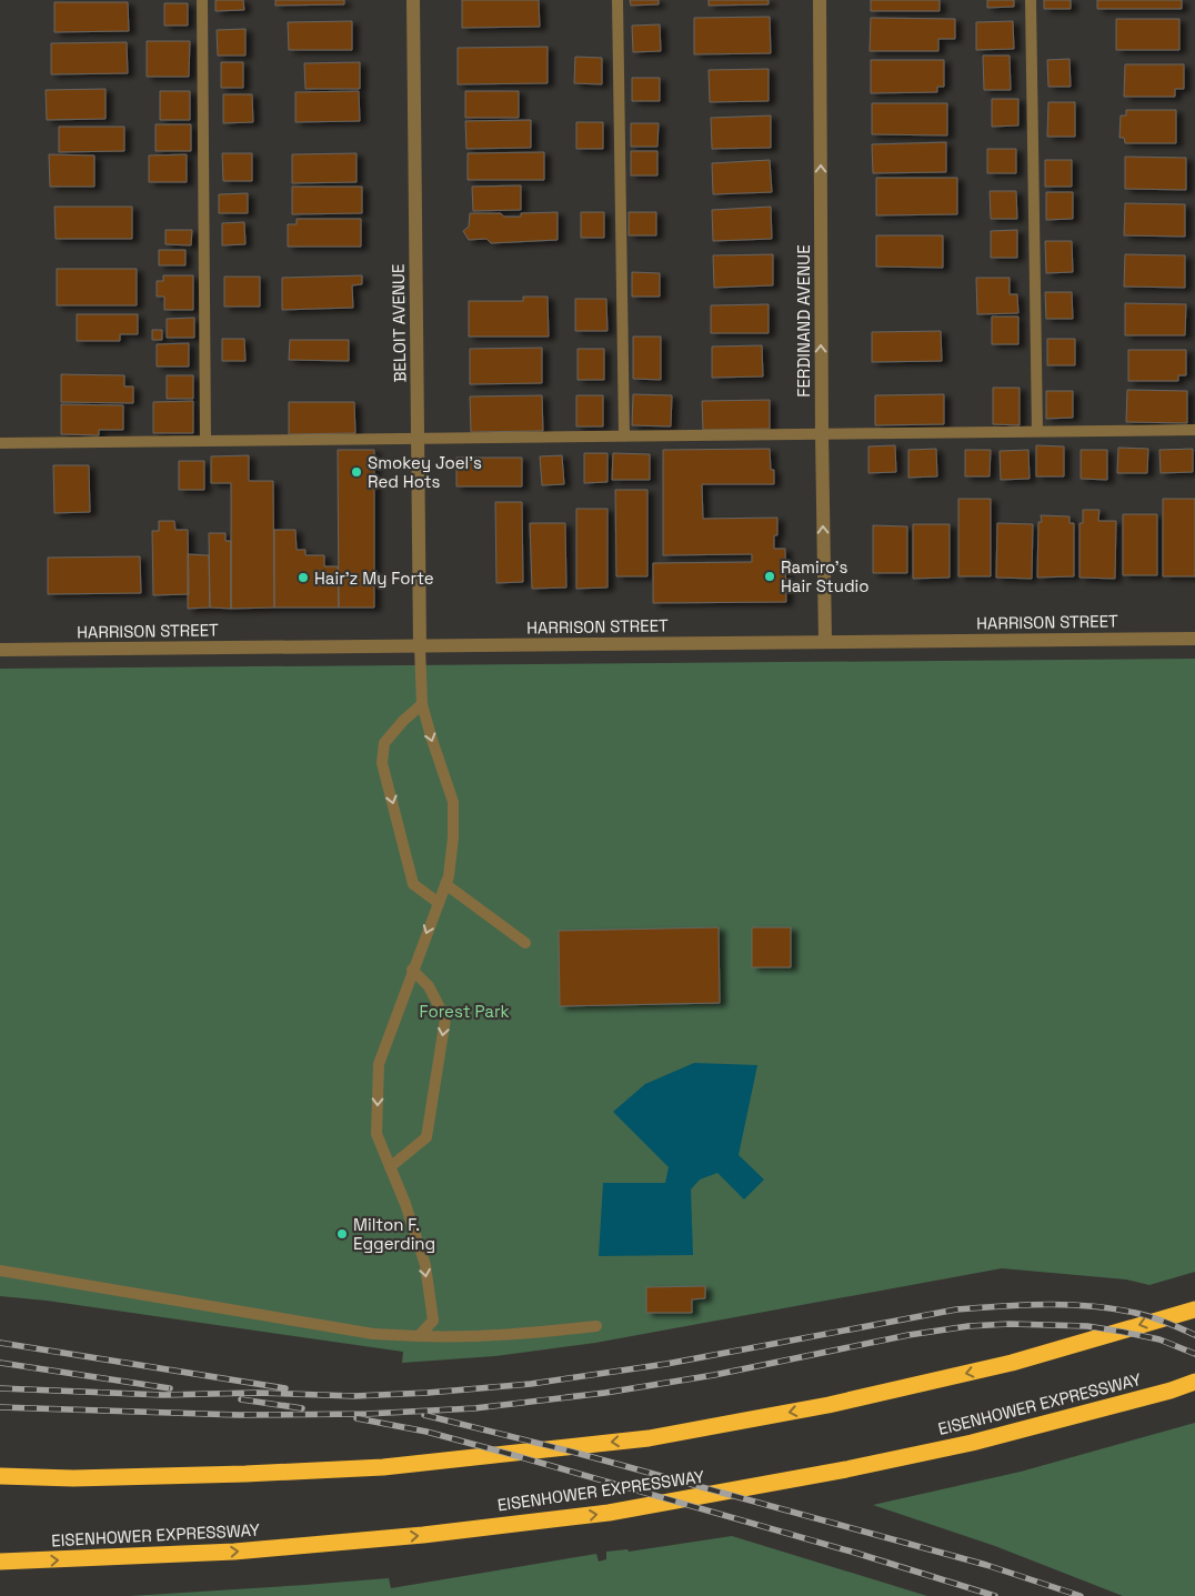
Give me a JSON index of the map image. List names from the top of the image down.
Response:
{
  "streets": {
    "highway": ["EISENHOWER EXPRESSWAY"],
    "street": ["FERDINAND AVENUE", "BELOIT AVENUE", "HARRISON STREET"]
  },
  "crossings": [
    ["FERDINAND AVENUE", "HARRISON STREET"],
    ["BELOIT AVENUE", "HARRISON STREET"]
  ],
  "one_way": ["FERDINAND AVENUE"],
  "parks": ["Forest Park"],
  "places": [
    "Smokey Joel's Red Hots",
    "Ramiro's Hair Studio",
    "Hair'z My Forte",
    "Milton F. Eggerding"
  ]
}
